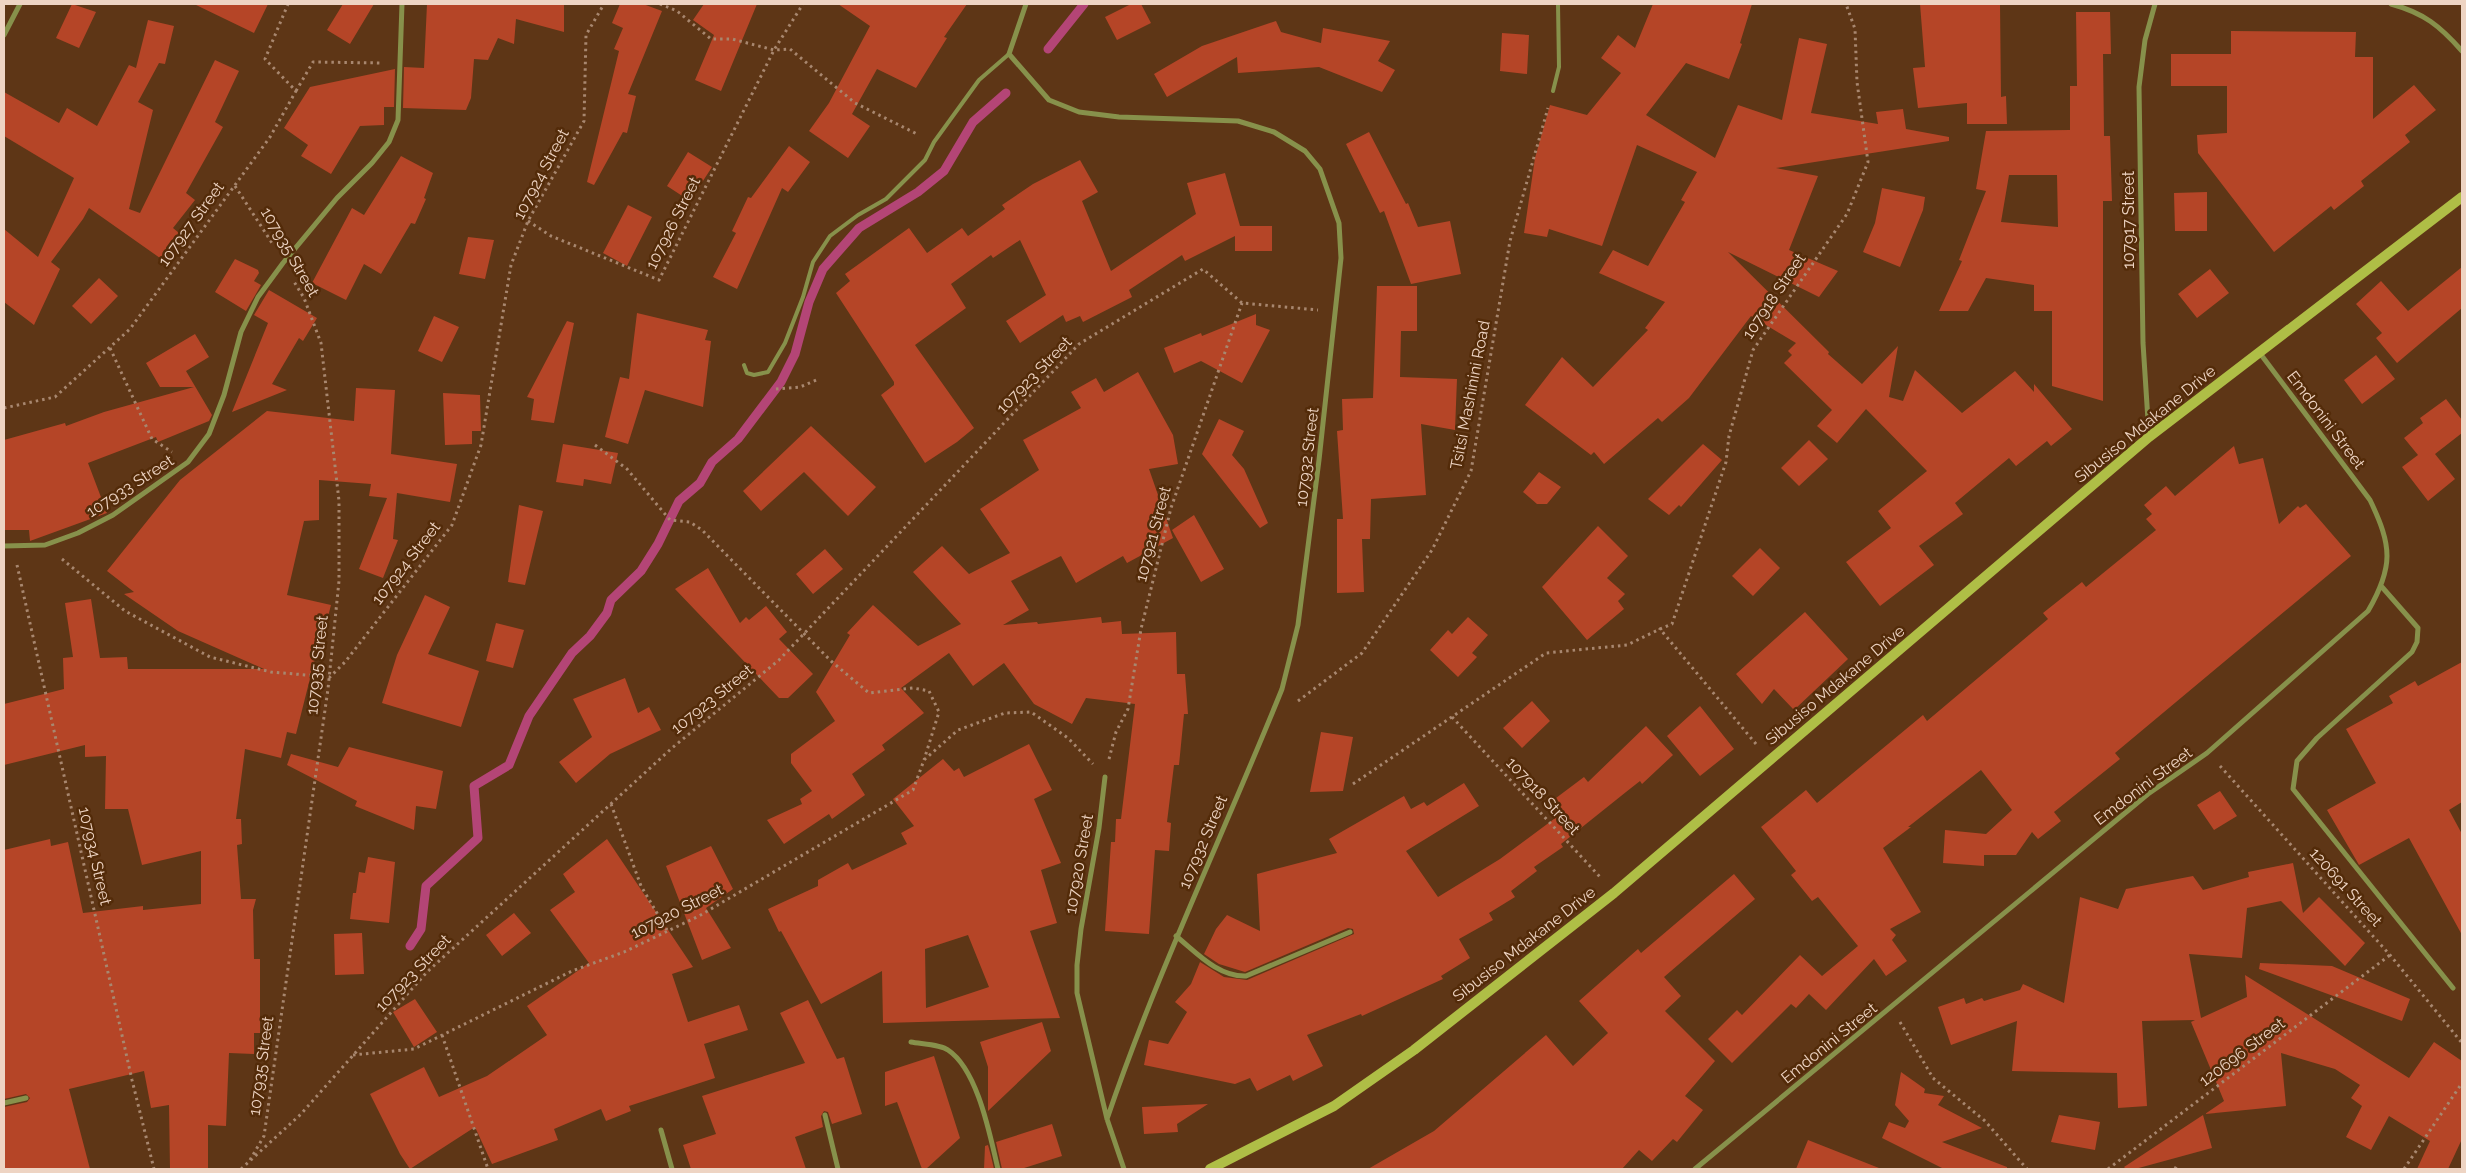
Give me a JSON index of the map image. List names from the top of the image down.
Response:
{
  "streets": {
    "street": [
      "107917 Street",
      "Emdonini Street",
      "Sibusiso Mdakane Drive",
      "107932 Street",
      "107933 Street",
      "107920 Street"
    ],
    "path": [
      "107924 Street",
      "107926 Street",
      "107927 Street",
      "107935 Street",
      "107918 Street",
      "107923 Street",
      "Tsitsi Mashinini Road",
      "107921 Street",
      "107934 Street",
      "120691 Street",
      "120696 Street"
    ]
  },
  "crossings": [
    ["107924 Street", "107926 Street"],
    ["107924 Street", "107935 Street"],
    ["107917 Street", "Sibusiso Mdakane Drive"],
    ["107927 Street", "107935 Street"],
    ["107927 Street", "107933 Street"],
    ["107935 Street", "107923 Street"],
    ["107918 Street", "Sibusiso Mdakane Drive"],
    ["107923 Street", "107921 Street"],
    ["107923 Street", "107920 Street"],
    ["Tsitsi Mashinini Road", "107932 Street"],
    ["Emdonini Street", "Sibusiso Mdakane Drive"],
    ["Emdonini Street", "120691 Street"],
    ["107932 Street", "107920 Street"],
    ["107933 Street", "107934 Street"],
    ["107921 Street", "107920 Street"],
    ["120691 Street", "120696 Street"]
  ]
}
